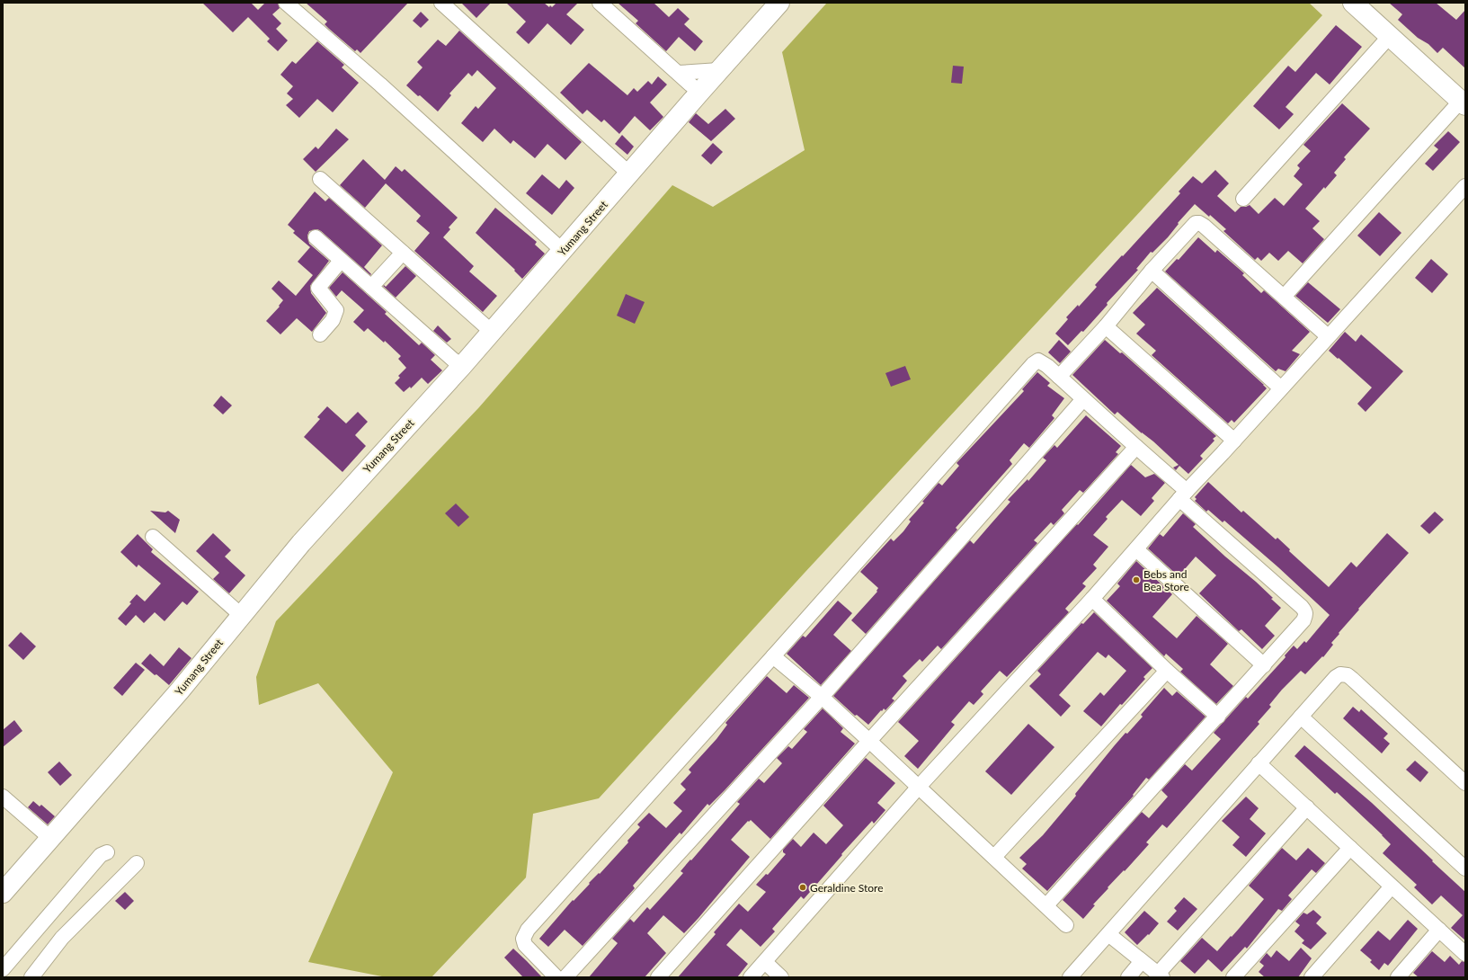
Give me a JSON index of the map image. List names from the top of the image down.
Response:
{
  "streets": {
    "main road": ["Yumang Street"]
  },
  "places": ["Bebs and Bea Store", "Geraldine Store"]
}
